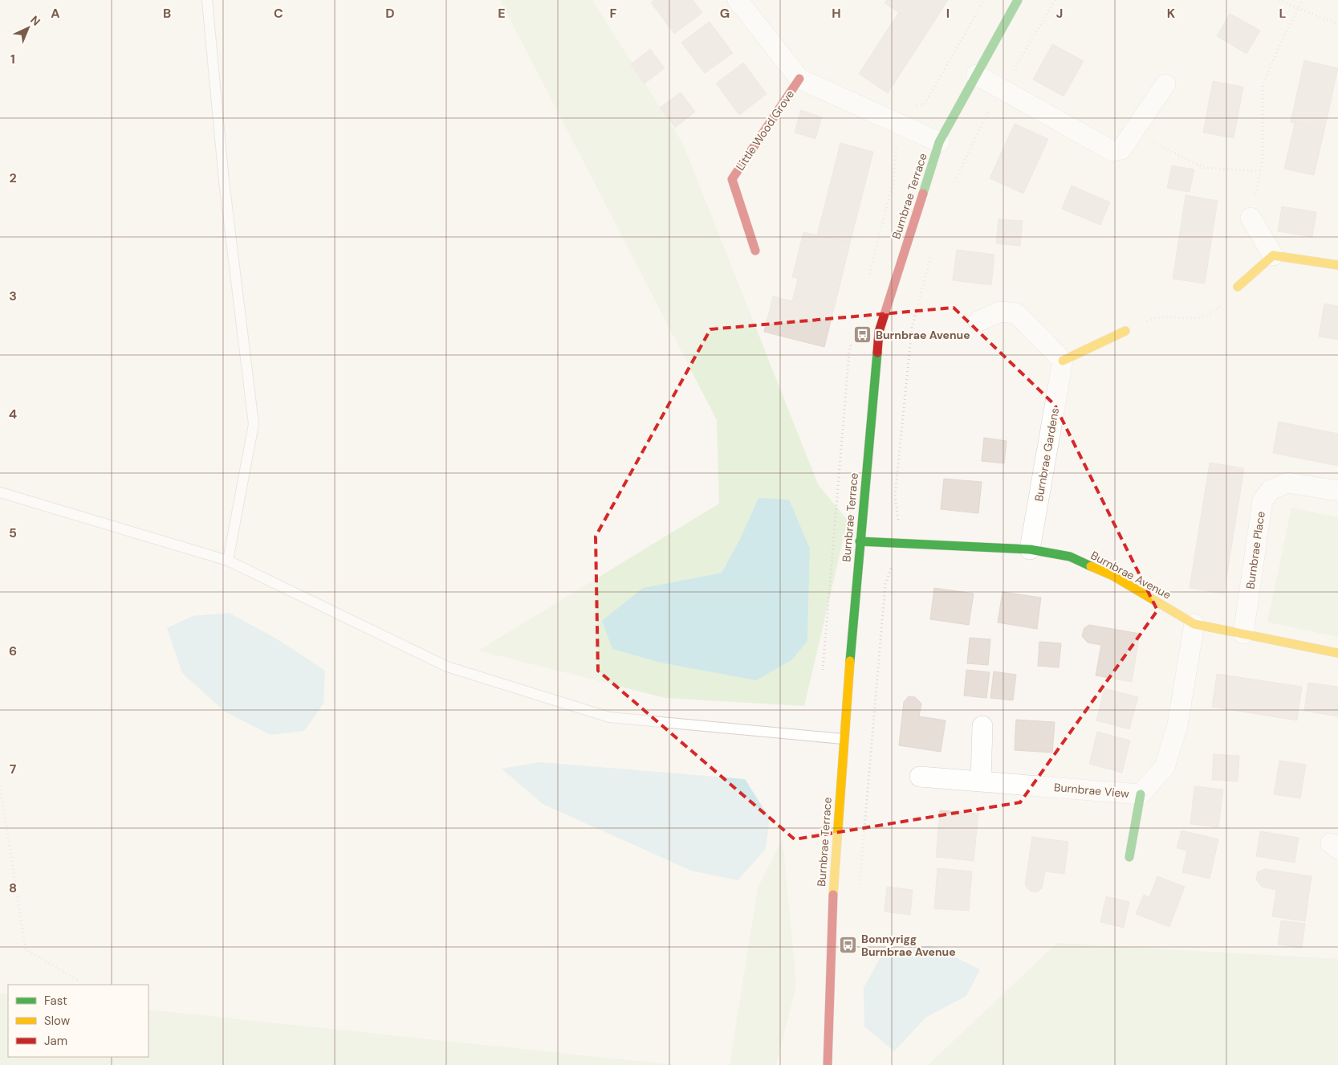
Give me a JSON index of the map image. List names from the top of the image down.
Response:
{
  "streets": {
    "street": [
      "Little Wood Grove",
      "Burnbrae Terrace",
      "Burnbrae Gardens",
      "Burnbrae Place",
      "Burnbrae Avenue",
      "Burnbrae View"
    ]
  },
  "crossings": [
    ["Little Wood Grove", "Burnbrae Terrace"],
    ["Burnbrae Terrace", "Burnbrae Avenue"],
    ["Burnbrae Gardens", "Burnbrae Avenue"],
    ["Burnbrae Place", "Burnbrae Avenue"],
    ["Burnbrae Avenue", "Burnbrae View"]
  ],
  "places": {
    "bus stop": ["Burnbrae Avenue", "Bonnyrigg Burnbrae Avenue"]
  },
  "legend": ["Fast", "Slow", "Jam"],
  "north": "top right",
  "grid": {
    "columns": [
      "A",
      "B",
      "C",
      "D",
      "E",
      "F",
      "G",
      "H",
      "I",
      "J",
      "K",
      "L"
    ],
    "rows": [
      "1",
      "2",
      "3",
      "4",
      "5",
      "6",
      "7",
      "8"
    ]
  }
}
